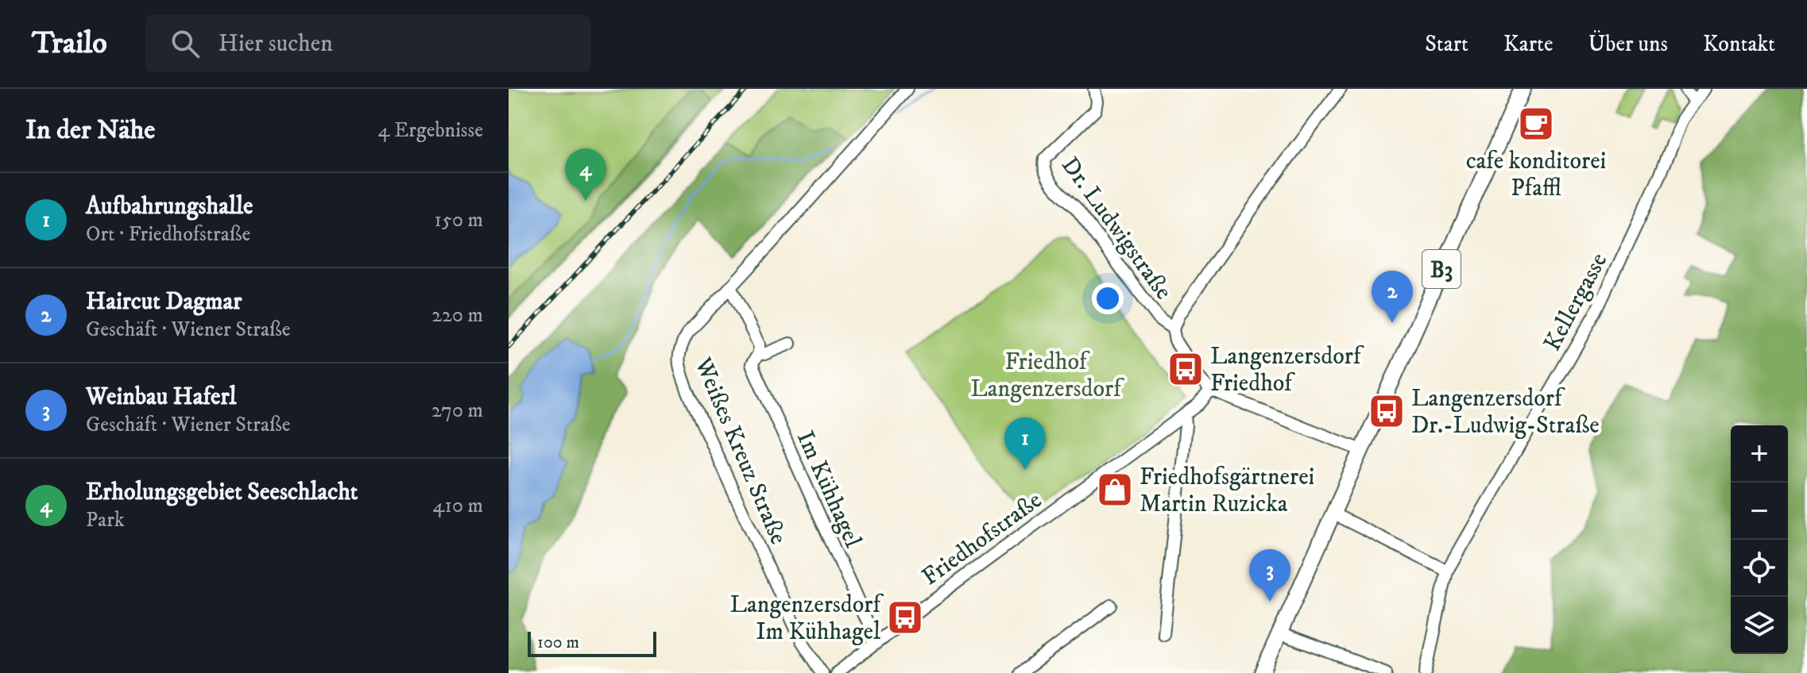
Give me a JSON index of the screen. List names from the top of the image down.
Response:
{
  "streets": {
    "main road": ["B3"],
    "street": [
      "Dr. Ludwigstraße",
      "Kellergasse",
      "Weißes Kreuz Straße",
      "Im Kühhagel",
      "Friedhofstraße"
    ]
  },
  "crossings": [
    ["Weißes Kreuz Straße", "Im Kühhagel"],
    ["Im Kühhagel", "Friedhofstraße"]
  ],
  "parks": ["Friedhof Langenzersdorf"],
  "places": {
    "cafe": ["cafe konditorei Pfaffl"],
    "bus stop": ["Langenzersdorf Friedhof", "Langenzersdorf Dr.-Ludwig-Straße", "Langenzersdorf Im Kühhagel"],
    "shop": ["Friedhofsgärtnerei Martin Ruzicka"]
  },
  "scale_bar": "100 m",
  "page": {
    "header": "Trailo",
    "search": "Hier suchen",
    "nav": [
      "Start",
      "Karte",
      "Über uns",
      "Kontakt"
    ],
    "heading": ["In der Nähe", "4 Ergebnisse"],
    "pins": [
      "4",
      "2",
      "1",
      "3"
    ],
    "list": [
      {
        "mark": "1",
        "name": "Aufbahrungshalle",
        "note": "Ort · Friedhofstraße",
        "value": "150 m"
      },
      {
        "mark": "2",
        "name": "Haircut Dagmar",
        "note": "Geschäft · Wiener Straße",
        "value": "220 m"
      },
      {
        "mark": "3",
        "name": "Weinbau Haferl",
        "note": "Geschäft · Wiener Straße",
        "value": "270 m"
      },
      {
        "mark": "4",
        "name": "Erholungsgebiet Seeschlacht",
        "note": "Park",
        "value": "410 m"
      }
    ],
    "map_buttons": ["+", "−"],
    "scale": "100 m"
  }
}
